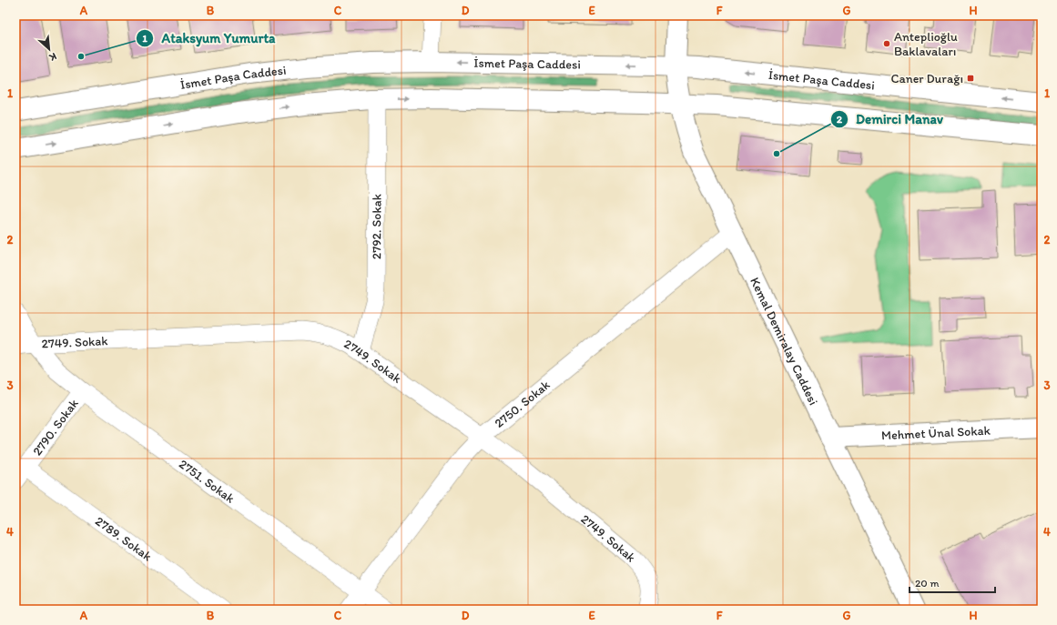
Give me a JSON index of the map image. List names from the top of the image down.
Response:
{
  "streets": {
    "main road": ["İsmet Paşa Caddesi", "Kemal Demiralay Caddesi", "Mehmet Ünal Sokak"],
    "lane": [
      "2792. Sokak",
      "2749. Sokak",
      "2750. Sokak",
      "2790. Sokak",
      "2751. Sokak",
      "2789. Sokak"
    ]
  },
  "crossings": [
    ["İsmet Paşa Caddesi", "Kemal Demiralay Caddesi"],
    ["2792. Sokak", "2749. Sokak"],
    ["Kemal Demiralay Caddesi", "2750. Sokak"],
    ["Kemal Demiralay Caddesi", "Mehmet Ünal Sokak"],
    ["2749. Sokak", "2750. Sokak"],
    ["2749. Sokak", "2751. Sokak"],
    ["2750. Sokak", "2751. Sokak"],
    ["2790. Sokak", "2751. Sokak"],
    ["2790. Sokak", "2789. Sokak"]
  ],
  "places": {
    "other": ["Anteplioğlu Baklavaları", "Ataksyum Yumurta", "Demirci Manav"],
    "transit": ["Caner Durağı"]
  },
  "scale_bar": "20 m",
  "north": "bottom right",
  "grid": {
    "columns": [
      "A",
      "B",
      "C",
      "D",
      "E",
      "F",
      "G",
      "H"
    ],
    "rows": [
      "1",
      "2",
      "3",
      "4"
    ]
  }
}
